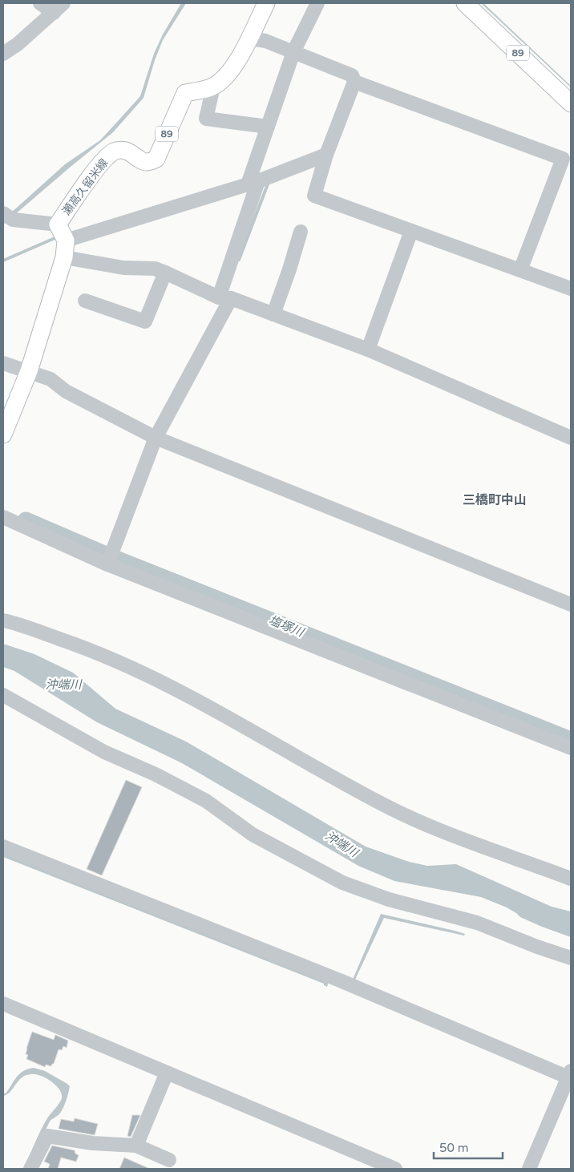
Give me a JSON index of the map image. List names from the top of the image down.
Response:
{
  "streets": {
    "main road": ["89", "瀬高久留米線"]
  },
  "districts": ["三橋町中山"],
  "water": ["塩塚川", "沖端川"],
  "scale_bar": "50 m"
}
